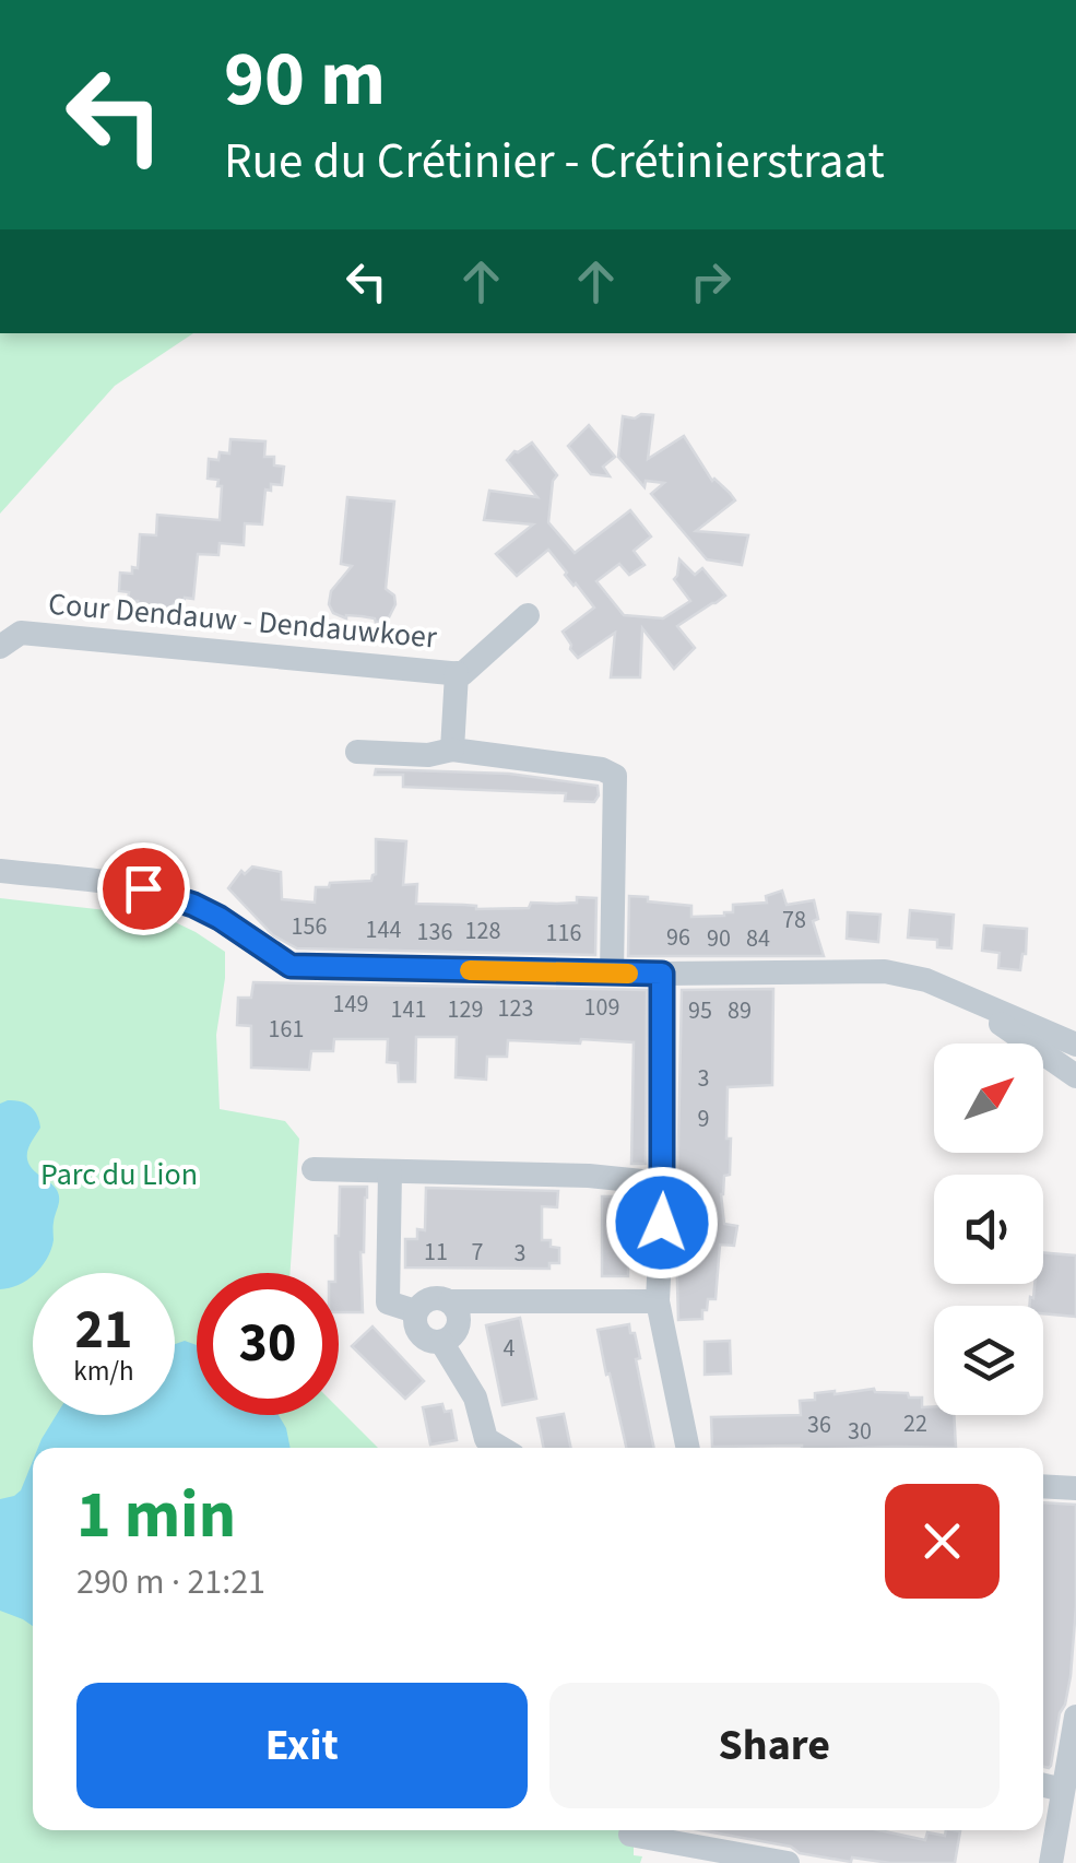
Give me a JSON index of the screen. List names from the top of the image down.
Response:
{
  "streets": {
    "street": ["Cour Dendauw - Dendauwkoer"]
  },
  "parks": ["Parc du Lion"],
  "house_numbers": [
    "78",
    "156",
    "144",
    "128",
    "136",
    "116",
    "96",
    "90",
    "84",
    "149",
    "109",
    "123",
    "141",
    "129",
    "95",
    "89",
    "161",
    "3",
    "9",
    "11",
    "7",
    "3",
    "4",
    "22",
    "36",
    "30"
  ],
  "north": "top right",
  "page": {
    "turn": ["90 m", "Rue du Crétinier - Crétinierstraat"],
    "speed": "21 km/h",
    "limit": "30",
    "heading": ["1 min", "290 m · 21:21"],
    "buttons": ["Exit", "Share"]
  }
}
